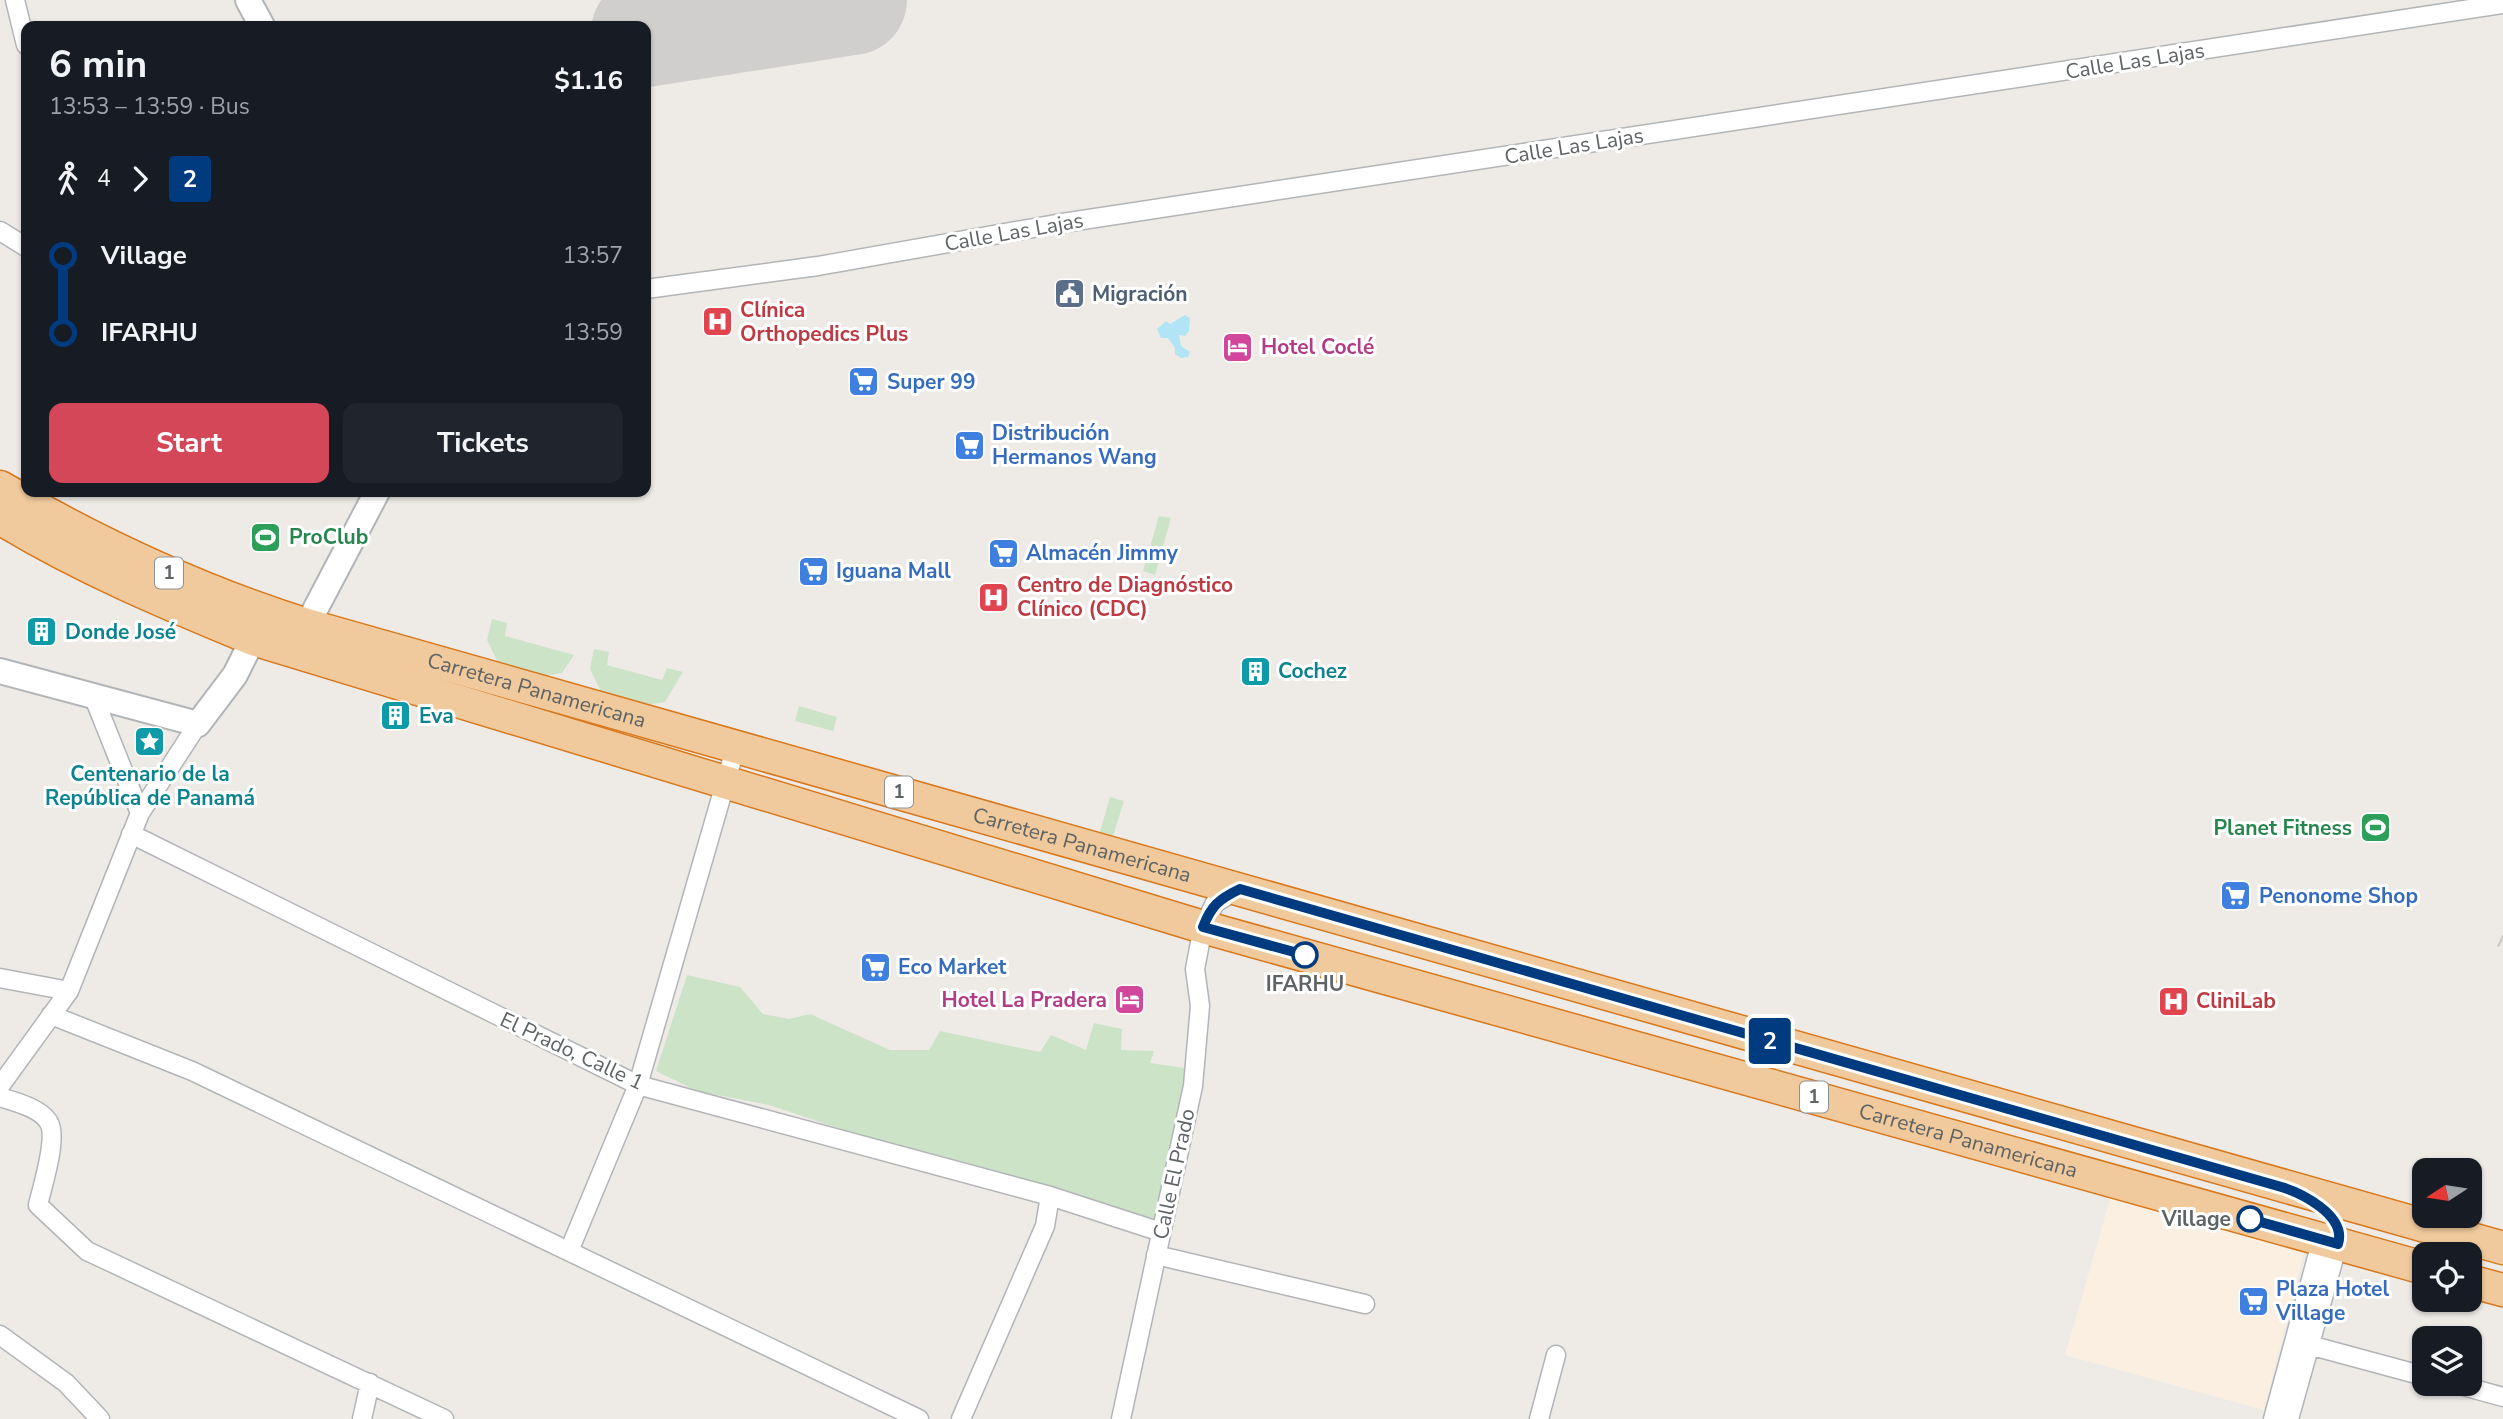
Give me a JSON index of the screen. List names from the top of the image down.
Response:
{
  "streets": {
    "highway": ["1", "Carretera Panamericana"],
    "street": ["Calle Las Lajas", "El Prado, Calle 1", "Calle El Prado"]
  },
  "crossings": [
    ["1", "Carretera Panamericana"],
    ["Carretera Panamericana", "Calle El Prado"],
    ["El Prado, Calle 1", "Calle El Prado"]
  ],
  "places": {
    "public building": ["Migración"],
    "hospital": ["Clínica Orthopedics Plus", "Centro de Diagnóstico Clínico (CDC)", "CliniLab"],
    "hotel": ["Hotel Coclé", "Hotel La Pradera"],
    "supermarket": [
      "Super 99",
      "Distribución Hermanos Wang",
      "Almacén Jimmy",
      "Iguana Mall",
      "Penonome Shop",
      "Eco Market",
      "Plaza Hotel Village"
    ],
    "sports": ["ProClub", "Planet Fitness"],
    "building": ["Donde José", "Cochez", "Eva"],
    "place": ["Centenario de la República de Panamá"],
    "other": ["IFARHU", "Village"]
  },
  "lines": ["bus line 2"],
  "north": "left",
  "page": {
    "on_map": "2",
    "heading": ["6 min", "13:53 – 13:59 · Bus", "$1.16"],
    "legs": ["4", "2"],
    "list": [
      {
        "name": "Village",
        "value": "13:57"
      },
      {
        "name": "IFARHU",
        "value": "13:59"
      }
    ],
    "buttons": ["Start", "Tickets"]
  }
}
